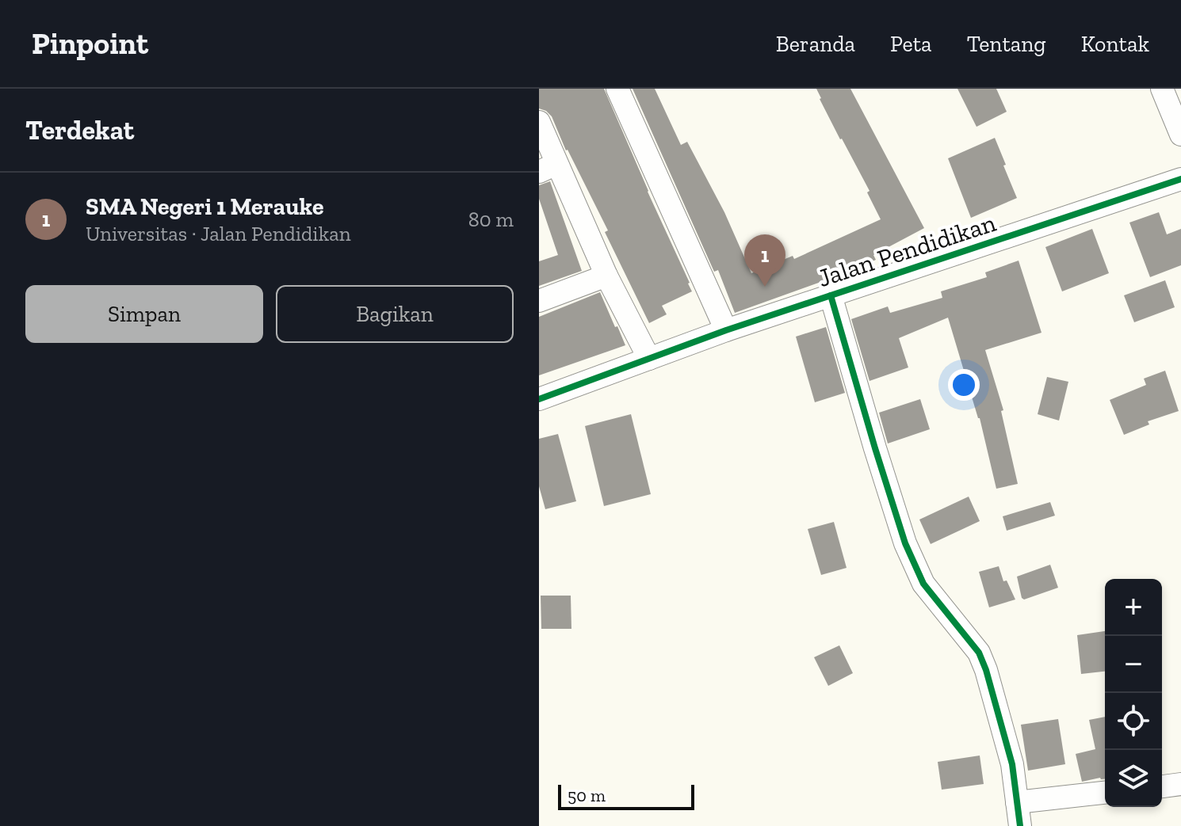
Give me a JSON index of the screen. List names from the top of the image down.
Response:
{
  "streets": {
    "street": ["Jalan Pendidikan"]
  },
  "scale_bar": "50 m",
  "page": {
    "header": "Pinpoint",
    "nav": [
      "Beranda",
      "Peta",
      "Tentang",
      "Kontak"
    ],
    "heading": "Terdekat",
    "list": [
      {
        "mark": "1",
        "name": "SMA Negeri 1 Merauke",
        "note": "Universitas · Jalan Pendidikan",
        "value": "80 m"
      }
    ],
    "pins": "1",
    "buttons": ["Simpan", "Bagikan"],
    "map_buttons": ["+", "−"],
    "scale": "50 m"
  }
}
